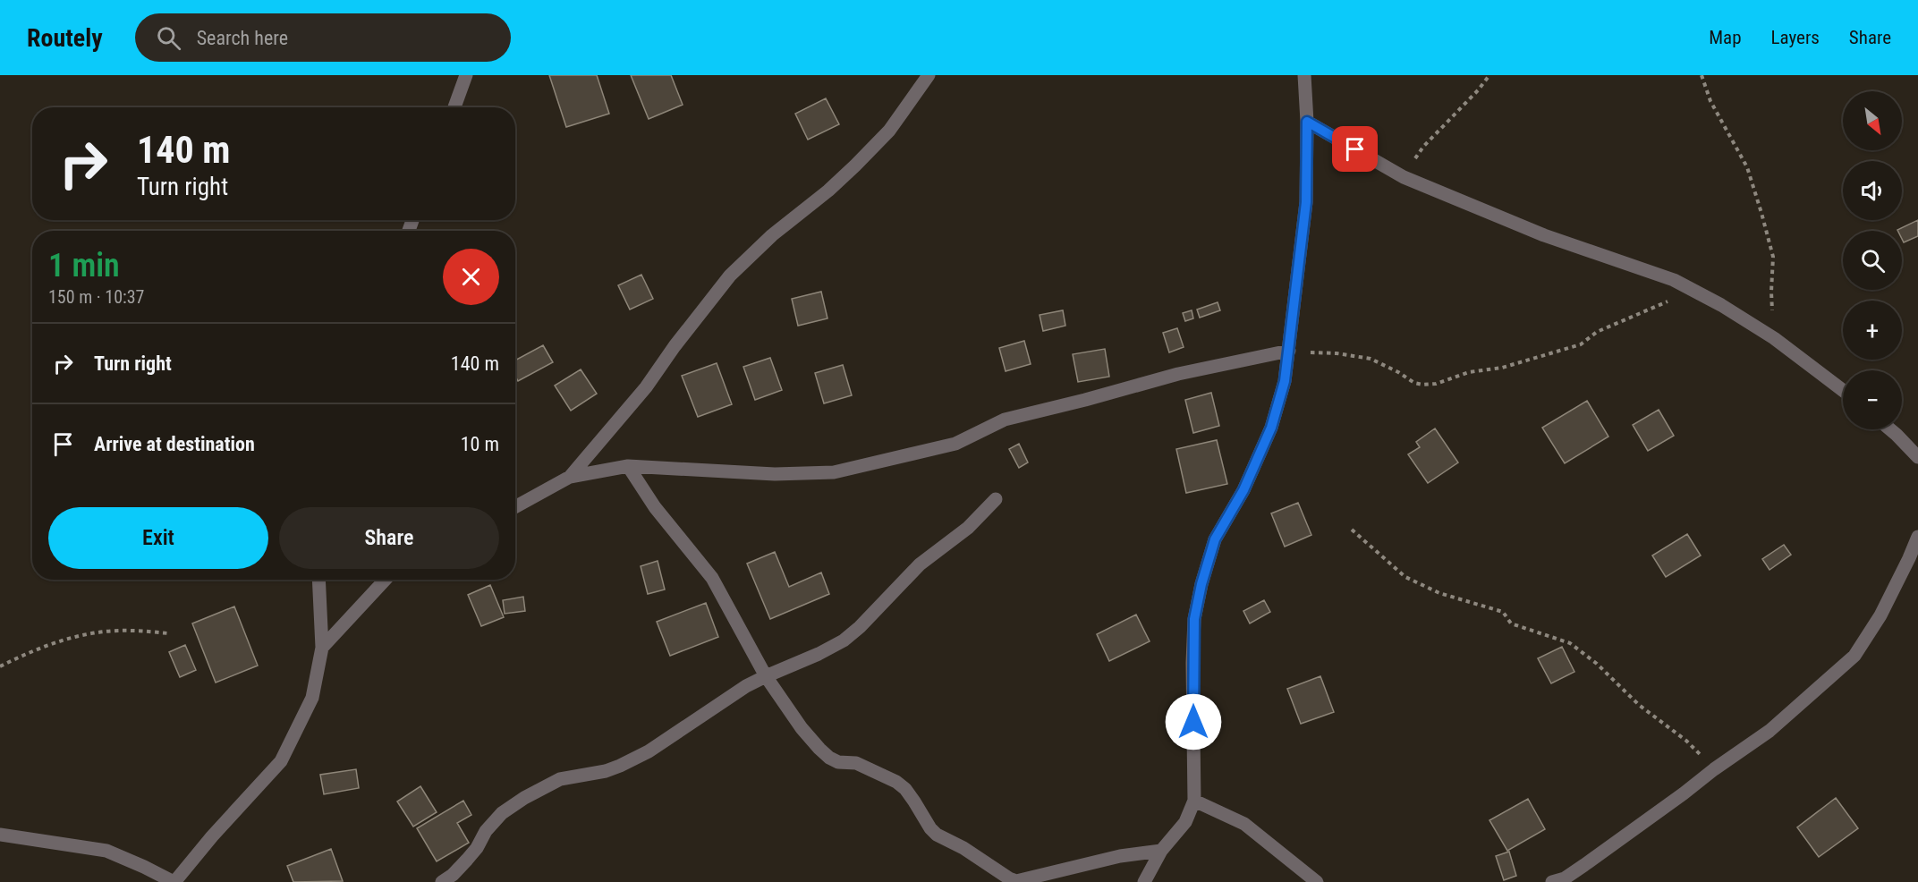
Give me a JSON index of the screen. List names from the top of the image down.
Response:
{
  "north": "bottom right",
  "page": {
    "header": "Routely",
    "search": "Search here",
    "nav": ["Map", "Layers", "Share"],
    "map_buttons": ["+", "−"],
    "turn": ["140 m", "Turn right"],
    "heading": ["1 min", "150 m · 10:37"],
    "list": [
      {
        "name": "Turn right",
        "value": "140 m"
      },
      {
        "name": "Arrive at destination",
        "value": "10 m"
      }
    ],
    "buttons": ["Exit", "Share"]
  }
}
